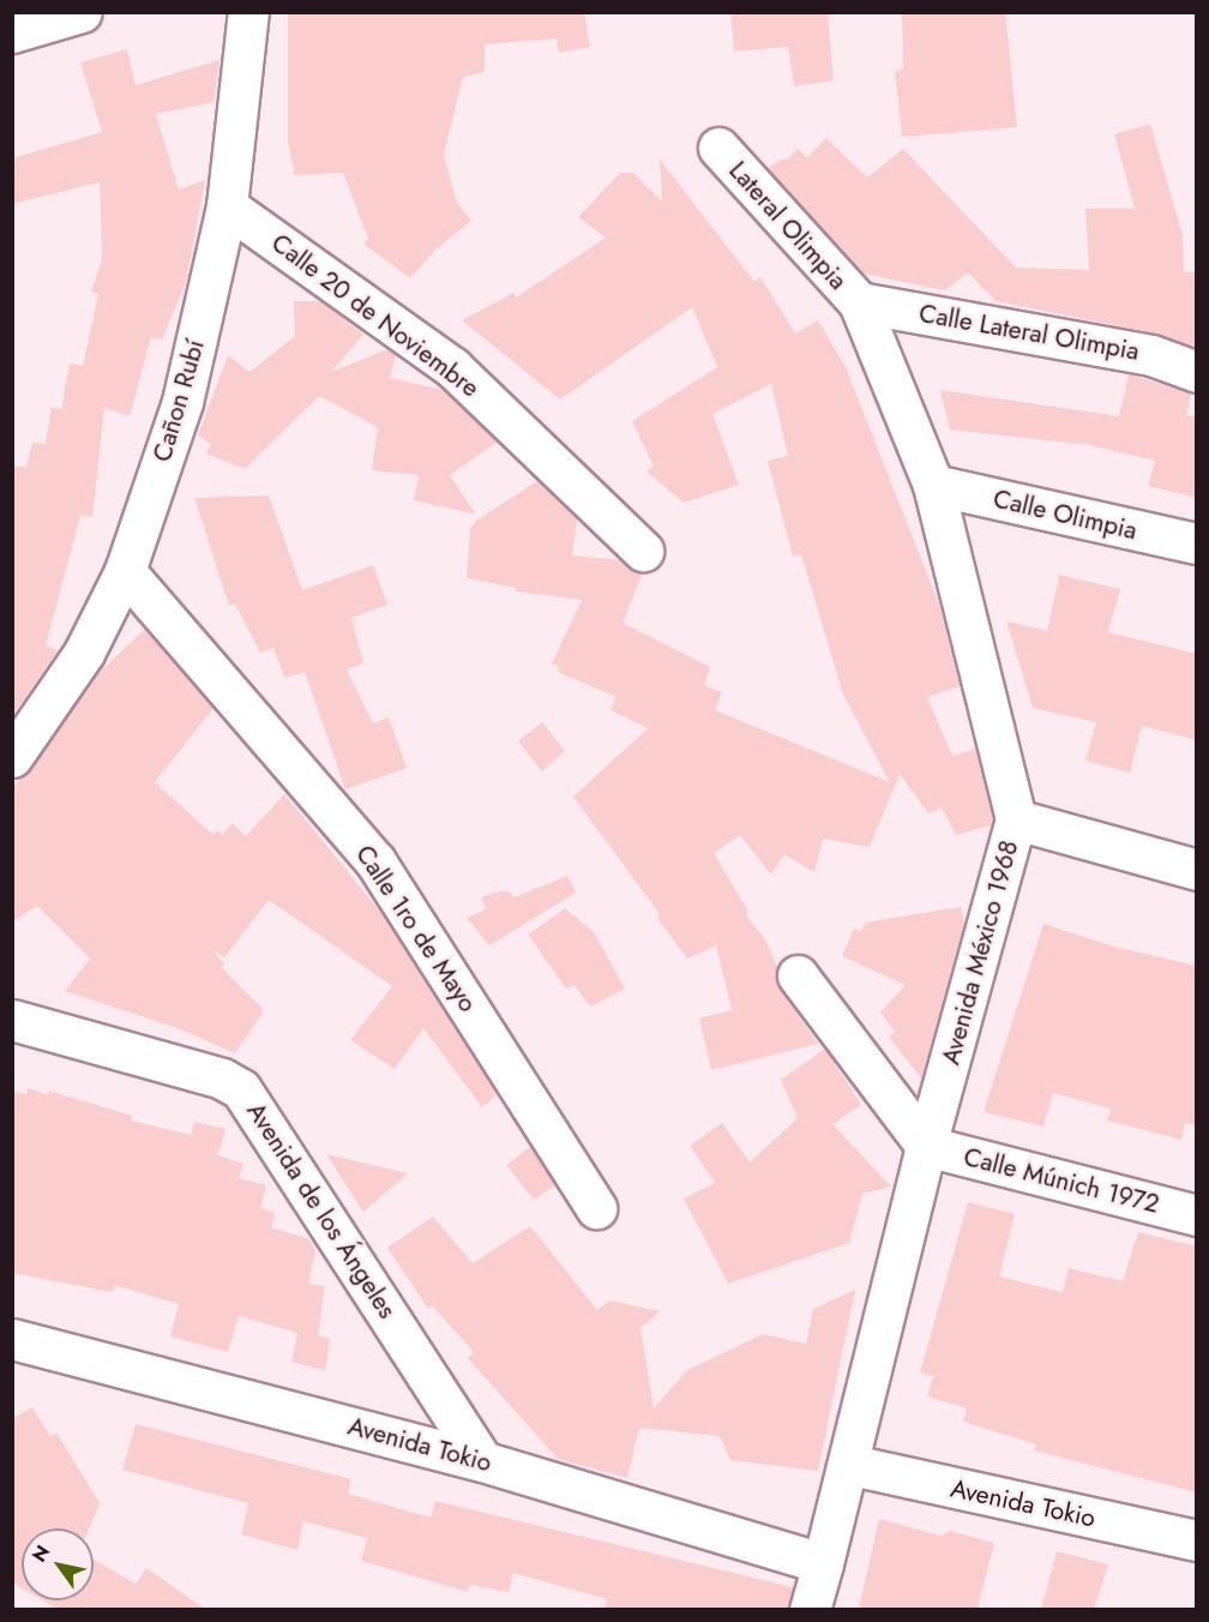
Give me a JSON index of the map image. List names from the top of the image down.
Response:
{
  "streets": {
    "street": [
      "Lateral Olimpia",
      "Calle 20 de Noviembre",
      "Calle Lateral Olimpia",
      "Cañon Rubí",
      "Calle Olimpia",
      "Calle 1ro de Mayo",
      "Avenida México 1968",
      "Calle Múnich 1972",
      "Avenida de los Ángeles",
      "Avenida Tokio"
    ]
  },
  "crossings": [
    ["Lateral Olimpia", "Calle Lateral Olimpia"],
    ["Lateral Olimpia", "Avenida México 1968"],
    ["Calle 20 de Noviembre", "Cañon Rubí"],
    ["Calle Lateral Olimpia", "Avenida México 1968"],
    ["Cañon Rubí", "Calle 1ro de Mayo"],
    ["Calle Olimpia", "Avenida México 1968"],
    ["Avenida México 1968", "Calle Múnich 1972"],
    ["Avenida México 1968", "Avenida Tokio"],
    ["Avenida de los Ángeles", "Avenida Tokio"]
  ],
  "north": "top left"
}
